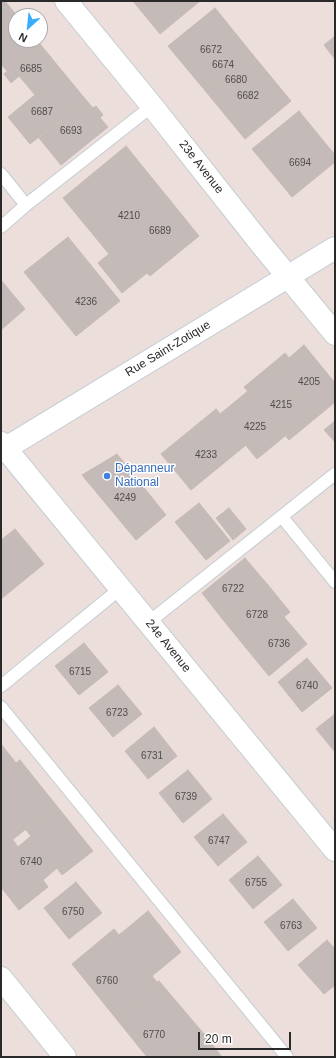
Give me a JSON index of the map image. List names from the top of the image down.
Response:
{
  "streets": {
    "street": ["23e Avenue", "Rue Saint-Zotique", "24e Avenue"]
  },
  "crossings": [
    ["23e Avenue", "Rue Saint-Zotique"],
    ["Rue Saint-Zotique", "24e Avenue"]
  ],
  "places": ["Dépanneur National"],
  "house_numbers": [
    "6672",
    "6674",
    "6685",
    "6680",
    "6682",
    "6687",
    "6693",
    "6694",
    "4210",
    "6689",
    "4236",
    "4205",
    "4215",
    "4225",
    "4233",
    "4249",
    "6722",
    "6728",
    "6736",
    "6715",
    "6740",
    "6723",
    "6731",
    "6739",
    "6747",
    "6740",
    "6755",
    "6750",
    "6763",
    "6760",
    "6770"
  ],
  "scale_bar": "20 m",
  "north": "bottom left"
}
